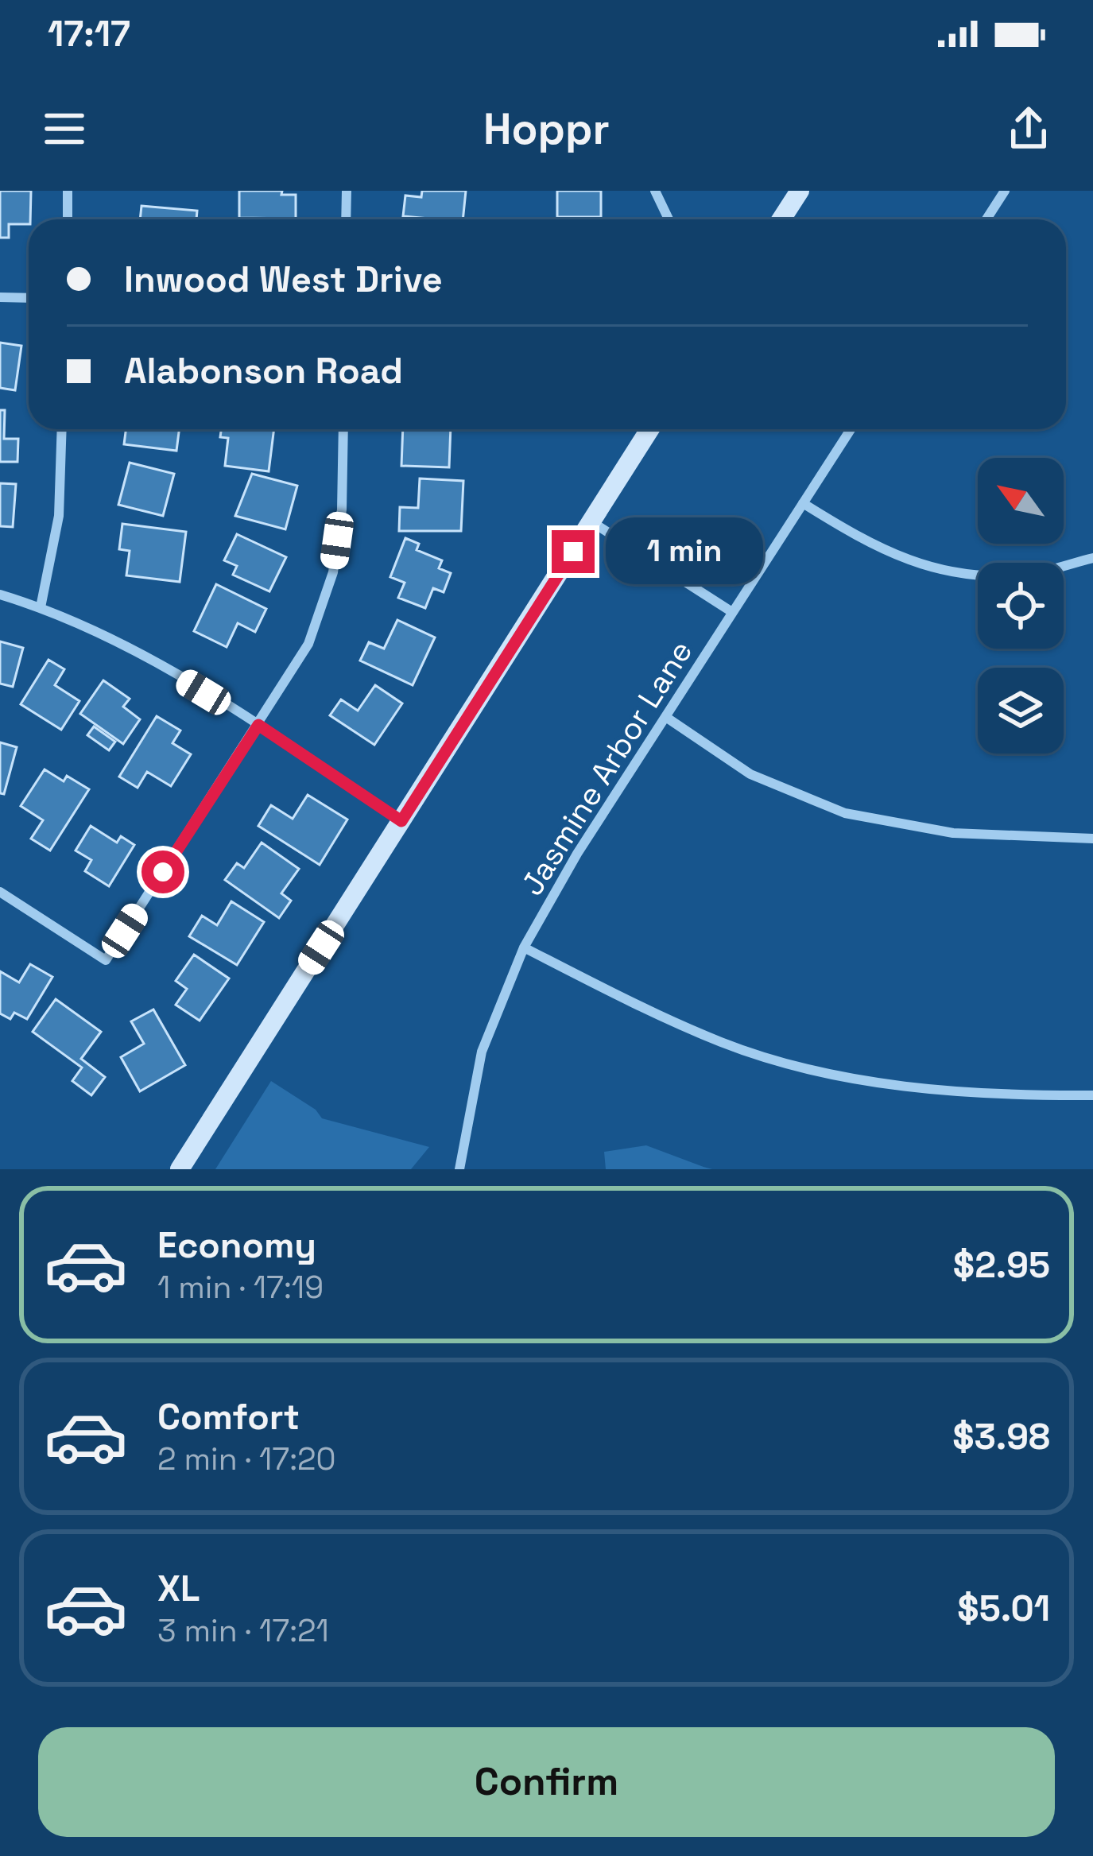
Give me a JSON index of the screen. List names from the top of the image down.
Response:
{
  "streets": {
    "street": ["Jasmine Arbor Lane"]
  },
  "north": "top left",
  "page": {
    "status": "17:17",
    "header": "Hoppr",
    "banner": ["Inwood West Drive", "Alabonson Road"],
    "bubble": "1 min",
    "list": [
      {
        "name": "Economy",
        "note": "1 min · 17:19",
        "value": "$2.95"
      },
      {
        "name": "Comfort",
        "note": "2 min · 17:20",
        "value": "$3.98"
      },
      {
        "name": "XL",
        "note": "3 min · 17:21",
        "value": "$5.01"
      }
    ],
    "buttons": "Confirm"
  }
}
